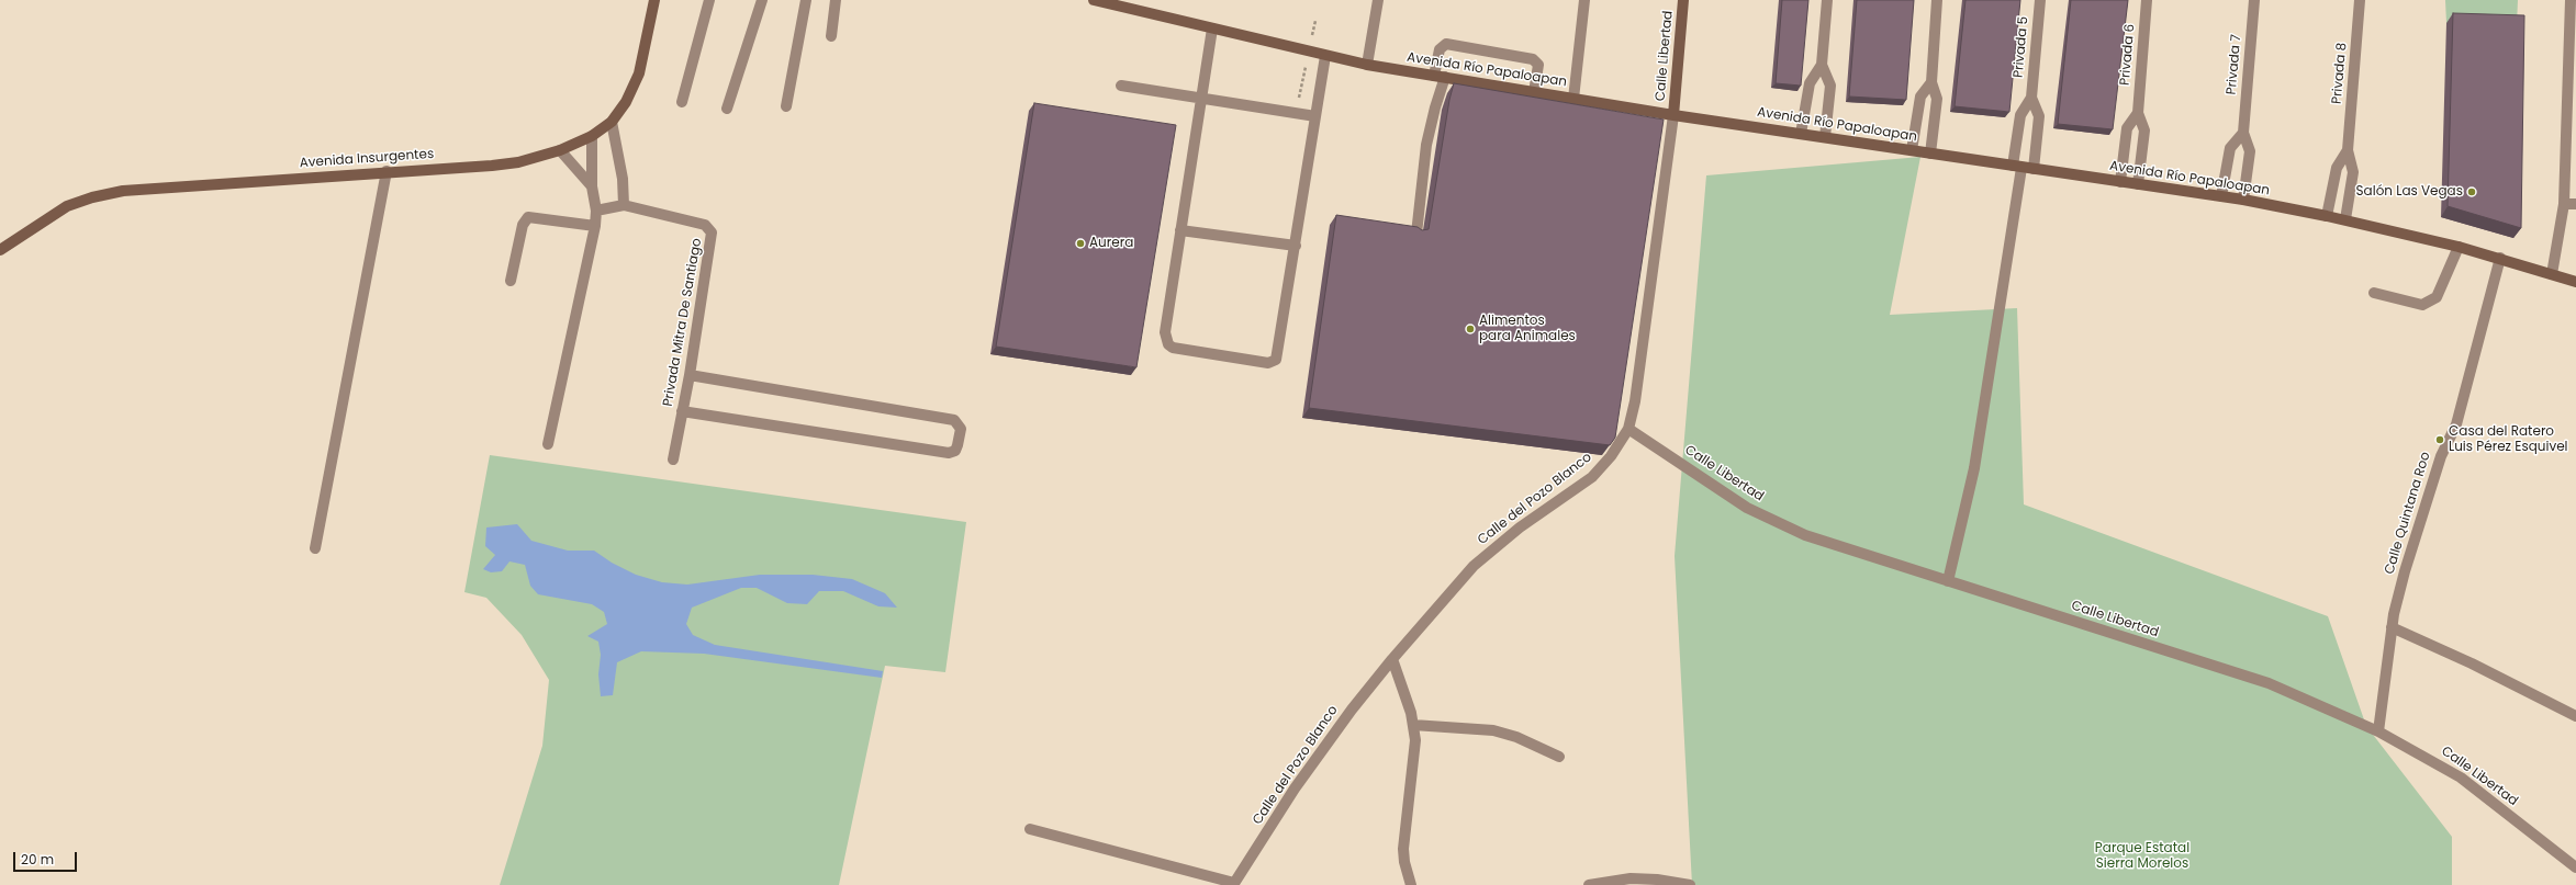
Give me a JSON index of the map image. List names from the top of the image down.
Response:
{
  "streets": {
    "main road": ["Calle Libertad", "Avenida Río Papaloapan", "Avenida Insurgentes"],
    "street": [
      "Privada 5",
      "Privada 6",
      "Privada 7",
      "Privada 8",
      "Privada Mitra De Santiago",
      "Calle del Pozo Blanco",
      "Calle Quintana Roo"
    ]
  },
  "crossings": [
    ["Privada 5", "Calle Libertad"],
    ["Privada 5", "Avenida Río Papaloapan"],
    ["Privada 6", "Avenida Río Papaloapan"],
    ["Calle Libertad", "Avenida Río Papaloapan"],
    ["Calle Libertad", "Calle del Pozo Blanco"],
    ["Calle Libertad", "Calle Quintana Roo"],
    ["Privada 7", "Avenida Río Papaloapan"],
    ["Avenida Río Papaloapan", "Privada 8"],
    ["Avenida Río Papaloapan", "Calle del Pozo Blanco"],
    ["Avenida Río Papaloapan", "Calle Quintana Roo"]
  ],
  "parks": ["Parque Estatal Sierra Morelos"],
  "places": [
    "Salón Las Vegas",
    "Aurera",
    "Alimentos para Animales",
    "Casa del Ratero Luis Pérez Esquivel"
  ],
  "scale_bar": "20 m"
}
